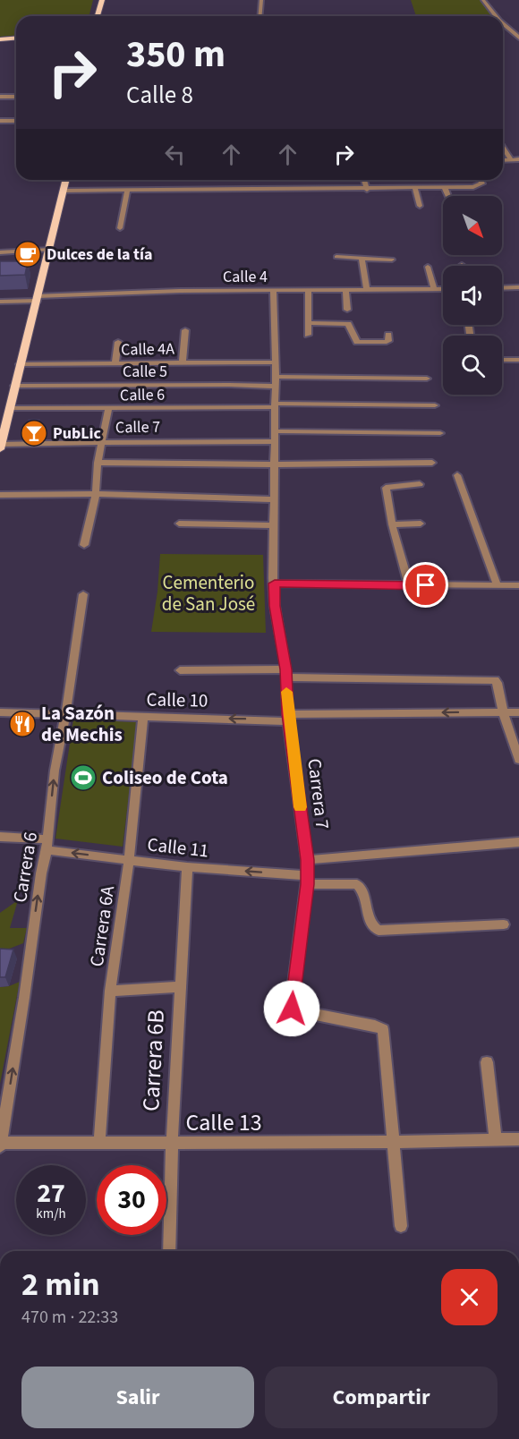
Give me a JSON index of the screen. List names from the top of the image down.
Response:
{
  "streets": {
    "street": [
      "Calle 4",
      "Calle 4A",
      "Calle 5",
      "Calle 6",
      "Calle 7",
      "Calle 10",
      "Carrera 7",
      "Calle 11",
      "Carrera 6",
      "Carrera 6A",
      "Carrera 6B",
      "Calle 13"
    ]
  },
  "crossings": [
    ["Calle 4", "Carrera 7"],
    ["Calle 4A", "Carrera 7"],
    ["Calle 5", "Carrera 7"],
    ["Calle 6", "Carrera 7"],
    ["Calle 7", "Carrera 7"],
    ["Calle 10", "Carrera 7"],
    ["Calle 10", "Carrera 6"],
    ["Calle 10", "Carrera 6A"],
    ["Carrera 7", "Calle 11"],
    ["Carrera 7", "Calle 13"],
    ["Calle 11", "Carrera 6"],
    ["Calle 11", "Carrera 6A"],
    ["Calle 11", "Carrera 6B"],
    ["Carrera 6", "Calle 13"],
    ["Carrera 6A", "Calle 13"],
    ["Carrera 6B", "Calle 13"]
  ],
  "one_way": ["Calle 10", "Calle 11", "Carrera 6"],
  "parks": ["Cementerio de San José"],
  "places": {
    "cafe": ["Dulces de la tía"],
    "bar": ["PubLic"],
    "restaurant": ["La Sazón de Mechis"],
    "sports": ["Coliseo de Cota"]
  },
  "north": "bottom right",
  "page": {
    "turn": ["350 m", "Calle 8"],
    "speed": "27 km/h",
    "limit": "30",
    "heading": ["2 min", "470 m · 22:33"],
    "buttons": ["Salir", "Compartir"]
  }
}
